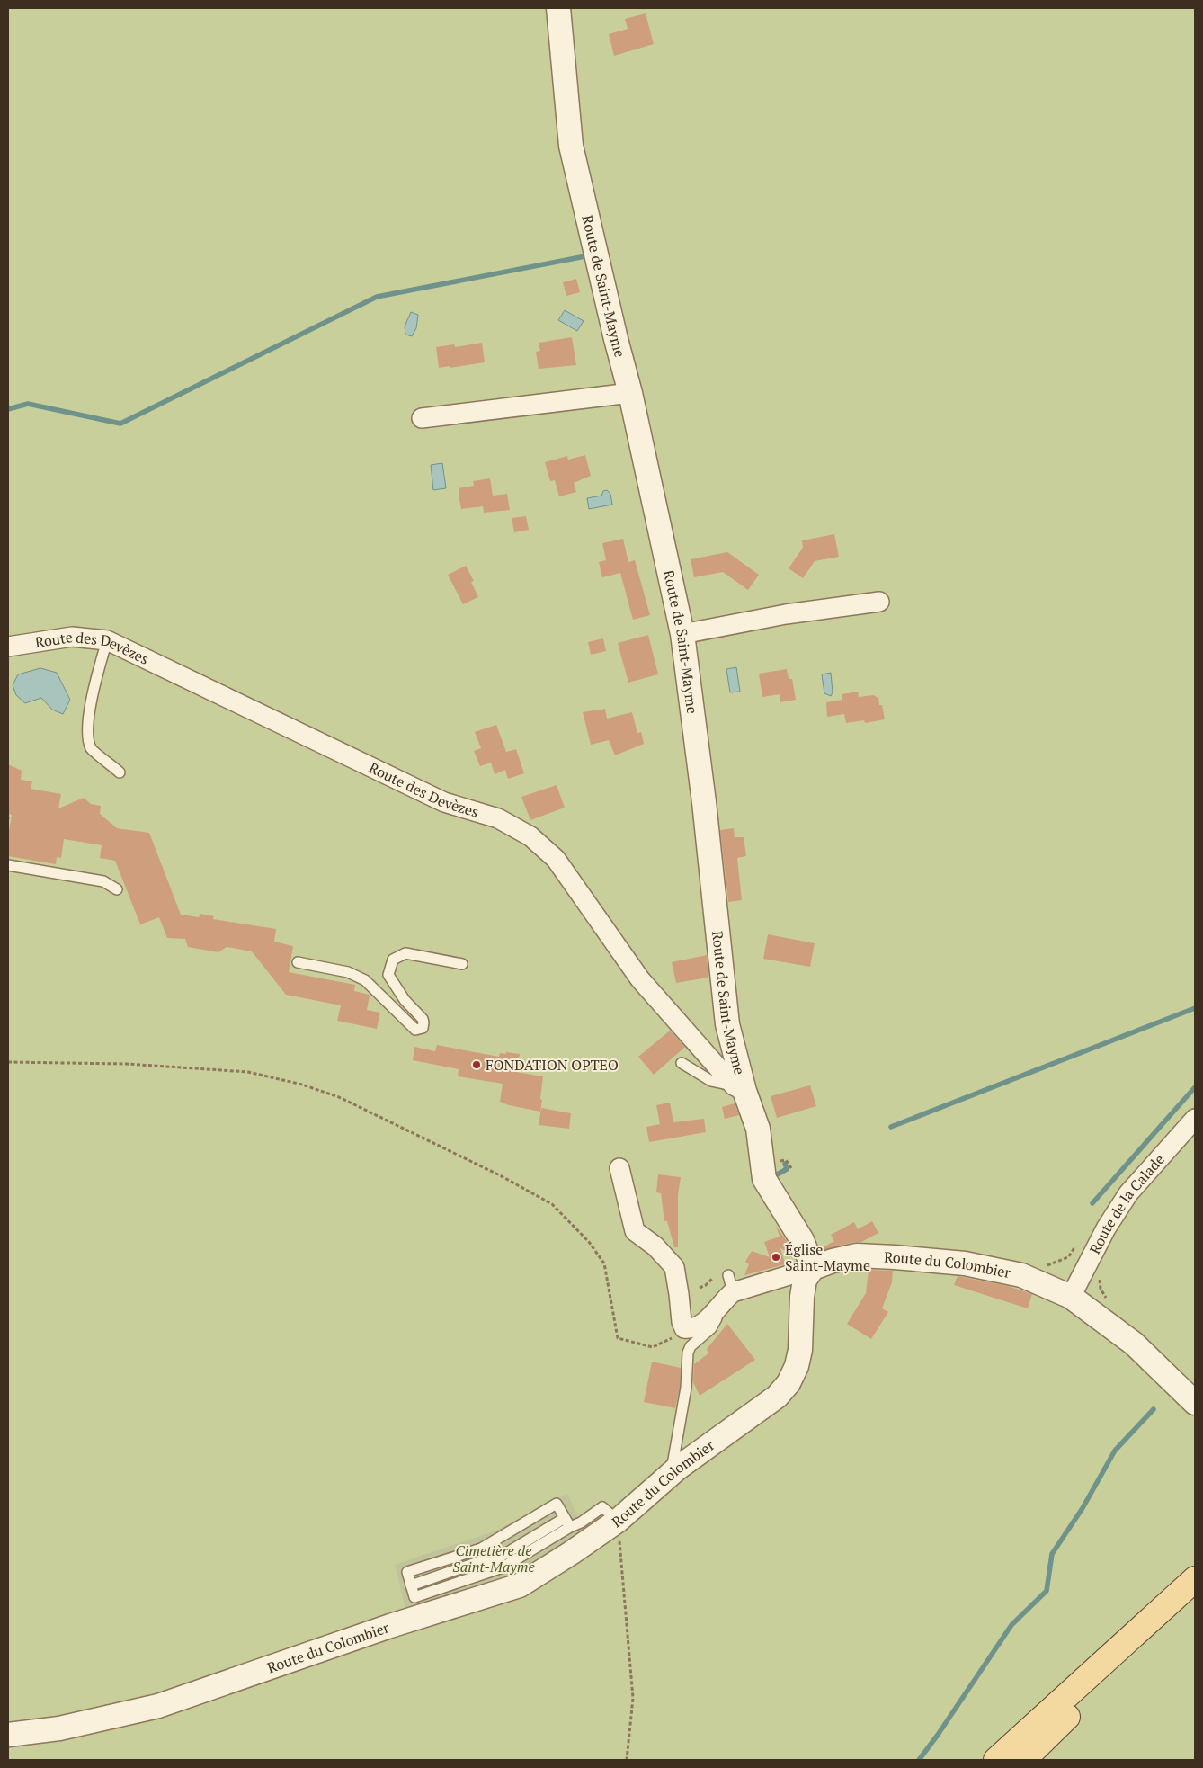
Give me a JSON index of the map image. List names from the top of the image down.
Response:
{
  "streets": {
    "street": [
      "Route de Saint-Mayme",
      "Route des Devèzes",
      "Route de la Calade",
      "Route du Colombier"
    ]
  },
  "crossings": [
    ["Route de Saint-Mayme", "Route des Devèzes"],
    ["Route de Saint-Mayme", "Route du Colombier"],
    ["Route de la Calade", "Route du Colombier"]
  ],
  "parks": ["Cimetière de Saint-Mayme"],
  "places": ["FONDATION OPTEO", "Église Saint-Mayme"]
}
